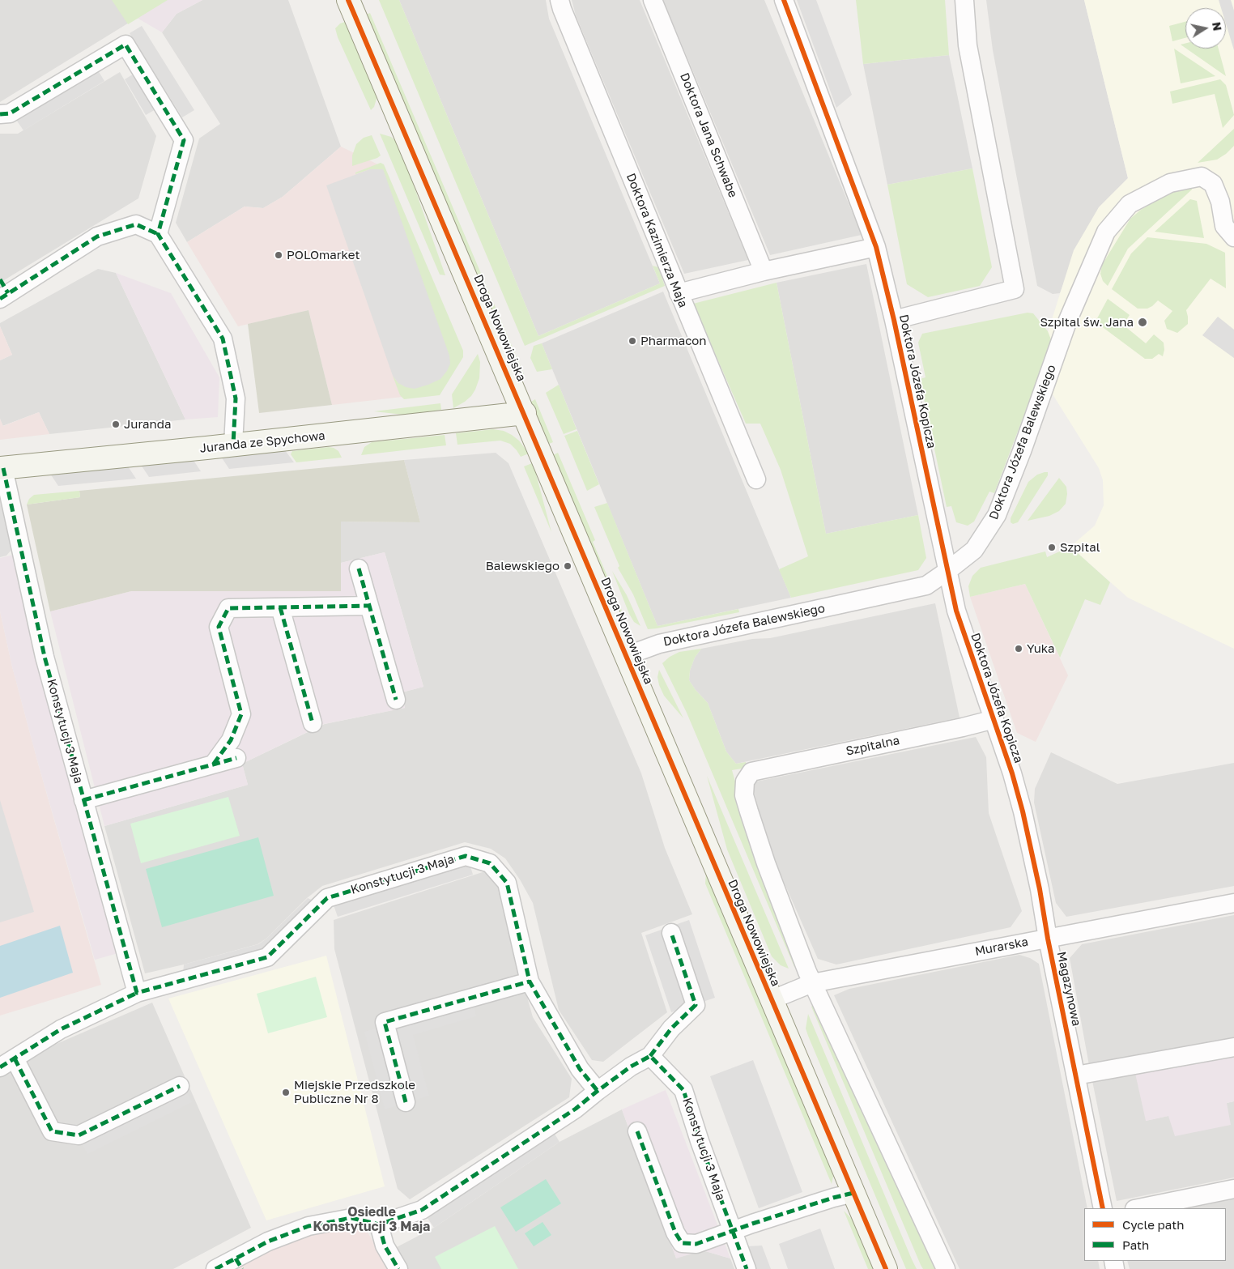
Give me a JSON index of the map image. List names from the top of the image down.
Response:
{
  "streets": {
    "street": [
      "Doktora Jana Schwabe",
      "Doktora Kazimierza Maja",
      "Droga Nowowiejska",
      "Doktora Józefa Kopicza",
      "Juranda ze Spychowa",
      "Doktora Józefa Balewskiego",
      "Konstytucji 3 Maja",
      "Szpitalna",
      "Murarska",
      "Magazynowa"
    ]
  },
  "crossings": [
    ["Droga Nowowiejska", "Juranda ze Spychowa"],
    ["Droga Nowowiejska", "Doktora Józefa Balewskiego"],
    ["Droga Nowowiejska", "Murarska"],
    ["Doktora Józefa Kopicza", "Doktora Józefa Balewskiego"],
    ["Doktora Józefa Kopicza", "Szpitalna"],
    ["Doktora Józefa Kopicza", "Magazynowa"],
    ["Juranda ze Spychowa", "Konstytucji 3 Maja"],
    ["Szpitalna", "Murarska"],
    ["Murarska", "Magazynowa"]
  ],
  "districts": ["Osiedle Konstytucji 3 Maja"],
  "places": [
    "POLOmarket",
    "Szpital św. Jana",
    "Pharmacon",
    "Juranda",
    "Szpital",
    "Balewskiego",
    "Yuka",
    "Miejskie Przedszkole Publiczne Nr 8"
  ],
  "legend": ["Cycle path", "Path"],
  "north": "right"
}
